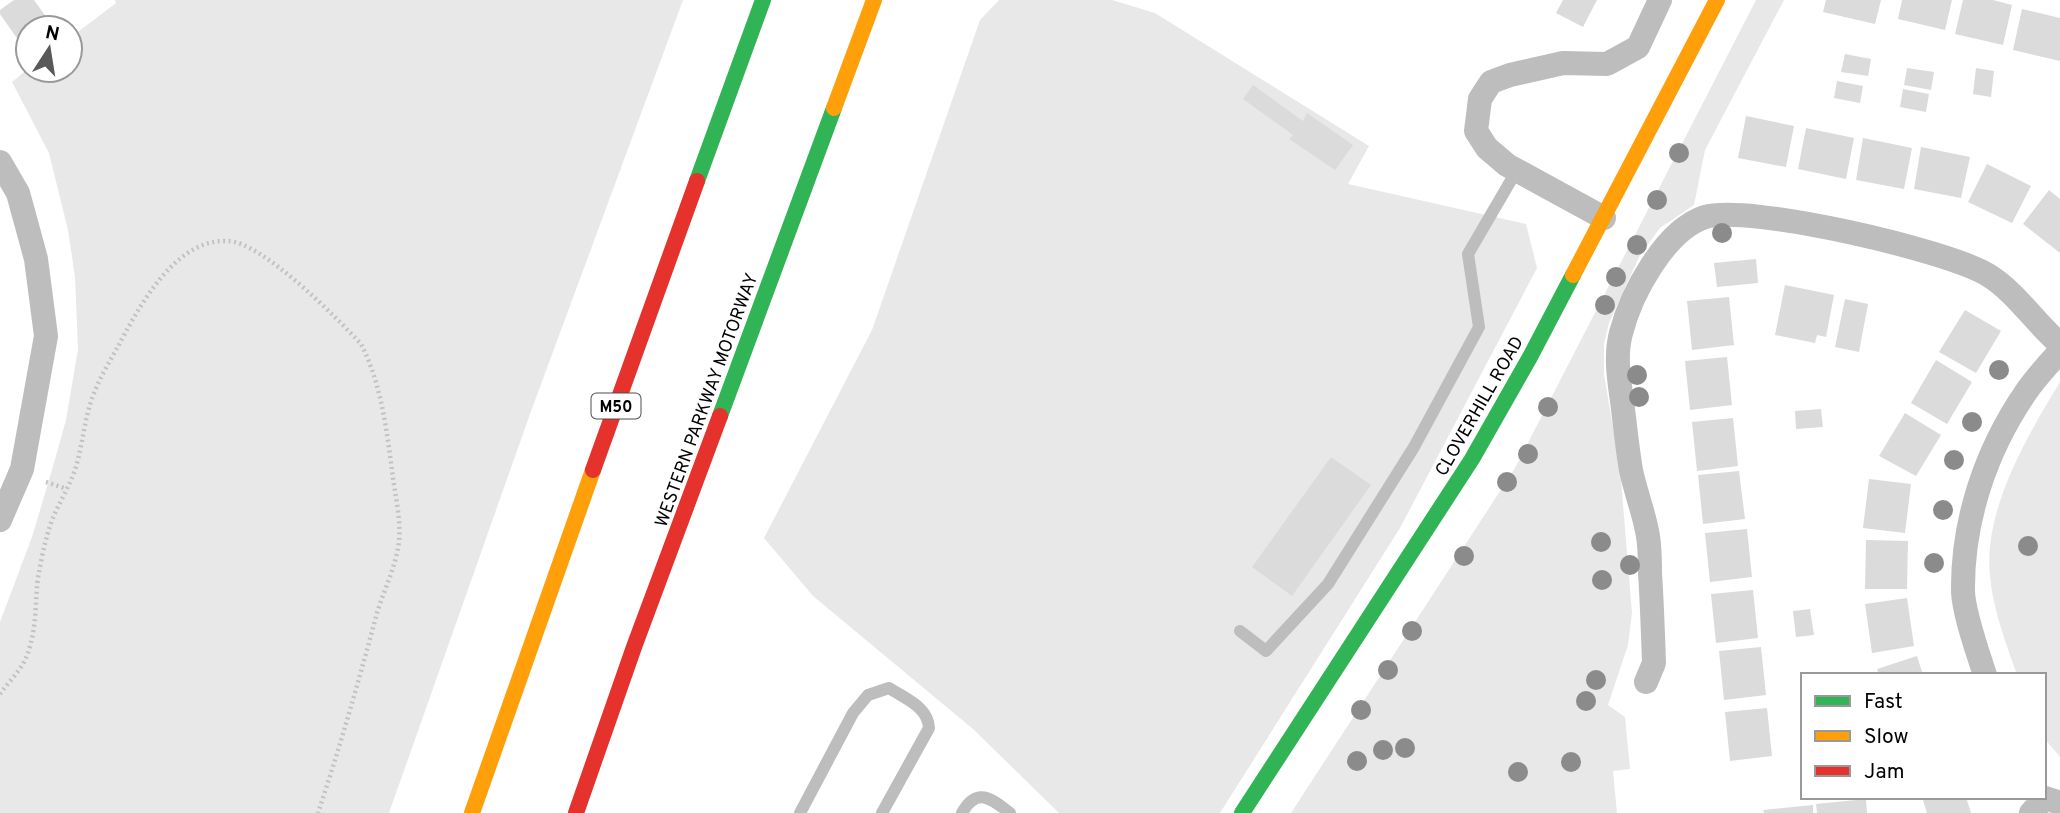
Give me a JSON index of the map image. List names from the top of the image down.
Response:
{
  "streets": {
    "main road": ["WESTERN PARKWAY MOTORWAY", "M50", "CLOVERHILL ROAD"]
  },
  "legend": ["Fast", "Slow", "Jam"],
  "north": "top"
}
